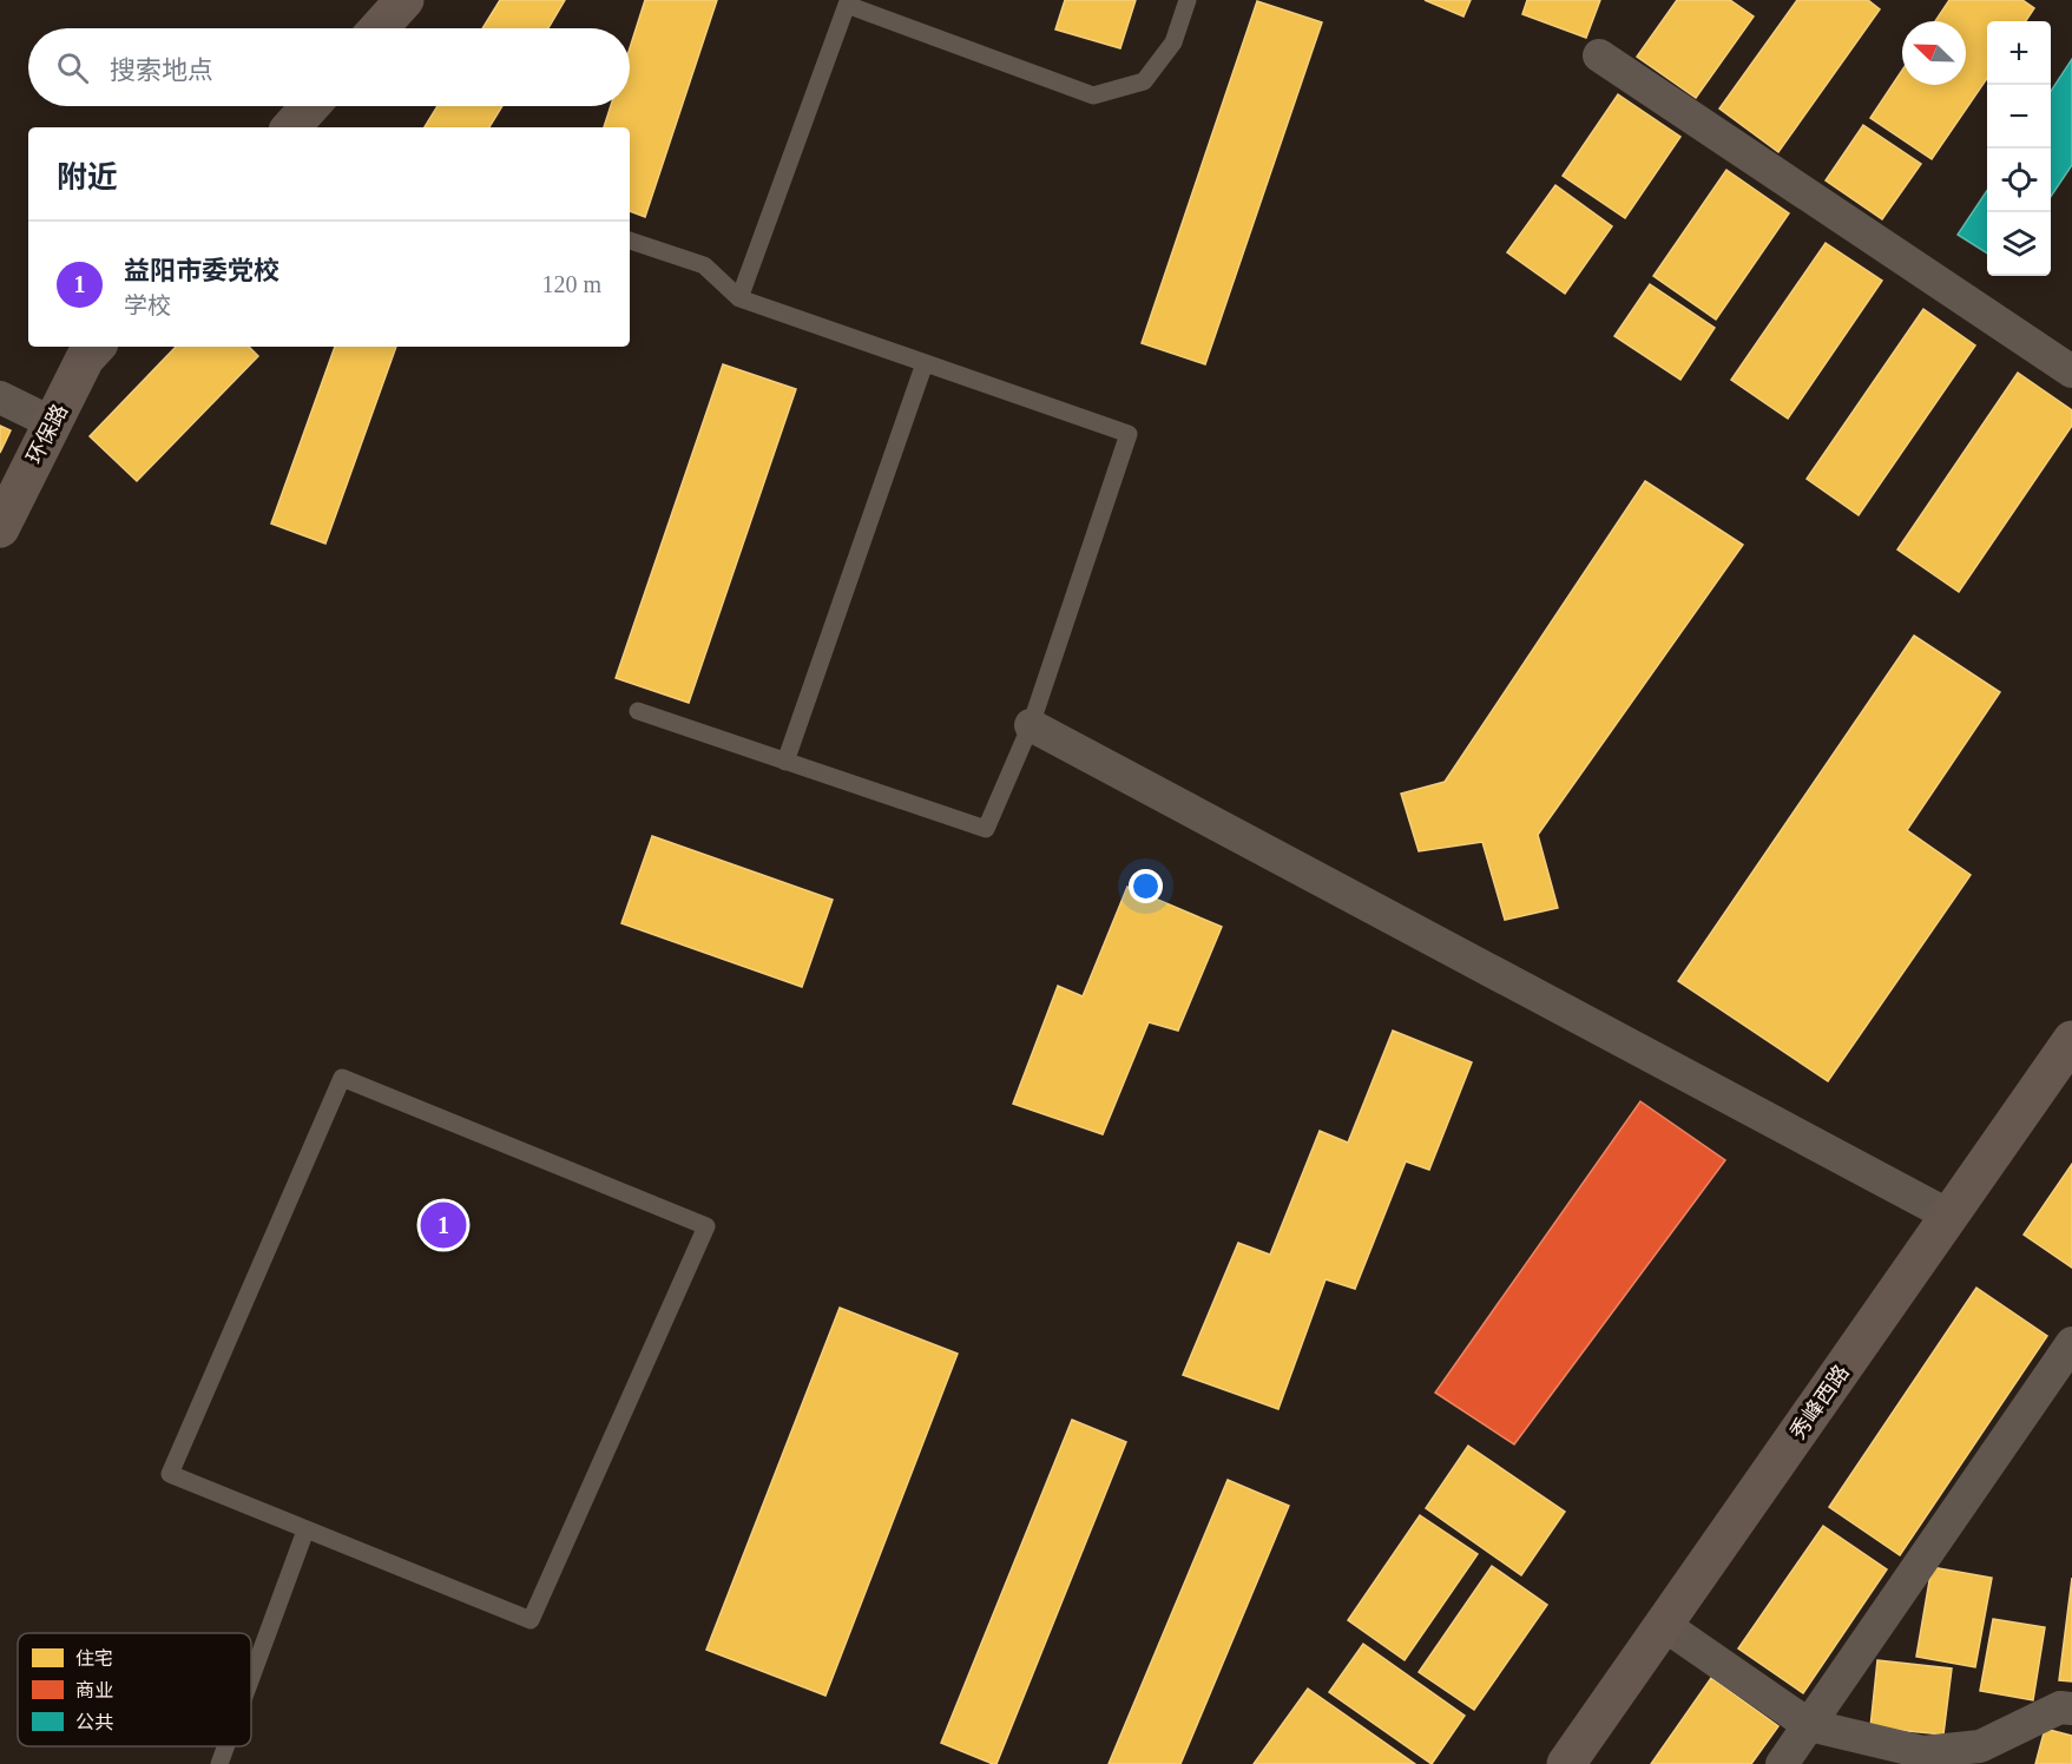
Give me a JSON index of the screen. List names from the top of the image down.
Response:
{
  "streets": {
    "street": ["环保路", "秀峰西路"]
  },
  "legend": ["住宅", "商业", "公共"],
  "north": "top left",
  "page": {
    "map_buttons": ["+", "−"],
    "search": "搜索地点",
    "heading": "附近",
    "list": [
      {
        "mark": "1",
        "name": "益阳市委党校",
        "note": "学校",
        "value": "120 m"
      }
    ],
    "pins": "1"
  }
}
